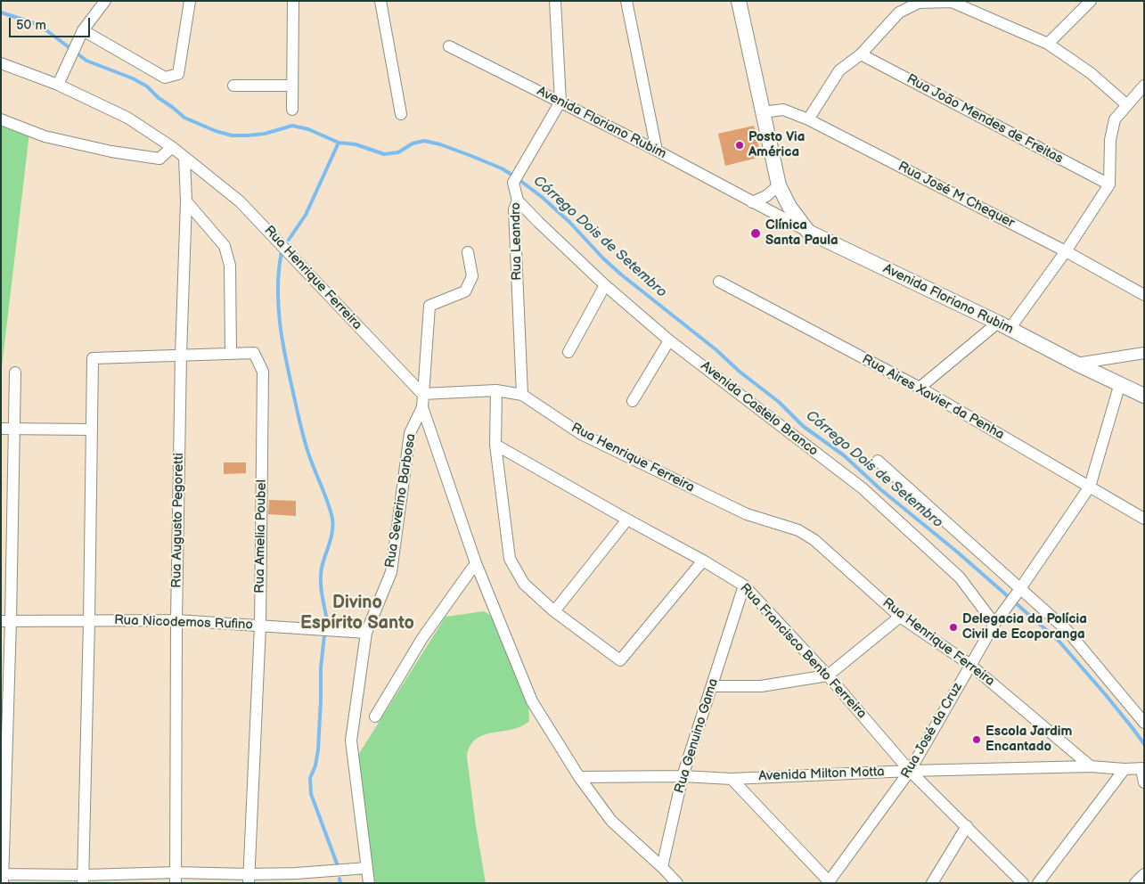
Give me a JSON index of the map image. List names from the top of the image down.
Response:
{
  "streets": {
    "main road": ["Avenida Floriano Rubim"],
    "street": [
      "Rua João Mendes de Freitas",
      "Rua José M Chequer",
      "Rua Leandro",
      "Rua Henrique Ferreira",
      "Rua Aires Xavier da Penha",
      "Avenida Castelo Branco",
      "Rua Severino Barbosa",
      "Rua Augusto Pegoretti",
      "Rua Amelia Poubel",
      "Rua Nicodemos Rufino",
      "Rua Francisco Bento Ferreira",
      "Rua José da Cruz",
      "Rua Genuino Gama",
      "Avenida Milton Motta"
    ]
  },
  "crossings": [
    ["Avenida Floriano Rubim", "Rua Leandro"],
    ["Avenida Floriano Rubim", "Rua José da Cruz"],
    ["Rua Leandro", "Rua Henrique Ferreira"],
    ["Rua Leandro", "Avenida Castelo Branco"],
    ["Rua Henrique Ferreira", "Rua Augusto Pegoretti"],
    ["Rua Henrique Ferreira", "Rua José da Cruz"],
    ["Rua Henrique Ferreira", "Avenida Milton Motta"],
    ["Rua Aires Xavier da Penha", "Rua José da Cruz"],
    ["Avenida Castelo Branco", "Rua José da Cruz"],
    ["Rua Severino Barbosa", "Rua Nicodemos Rufino"],
    ["Rua Augusto Pegoretti", "Rua Amelia Poubel"],
    ["Rua Augusto Pegoretti", "Rua Nicodemos Rufino"],
    ["Rua Amelia Poubel", "Rua Nicodemos Rufino"],
    ["Rua Francisco Bento Ferreira", "Rua José da Cruz"],
    ["Rua Francisco Bento Ferreira", "Rua Genuino Gama"],
    ["Rua Francisco Bento Ferreira", "Avenida Milton Motta"],
    ["Rua José da Cruz", "Avenida Milton Motta"],
    ["Rua Genuino Gama", "Avenida Milton Motta"]
  ],
  "districts": ["Divino Espírito Santo"],
  "water": ["Córrego Dois de Setembro"],
  "places": [
    "Posto Via América",
    "Clínica Santa Paula",
    "Delegacia da Polícia Civil de Ecoporanga",
    "Escola Jardim Encantado"
  ],
  "scale_bar": "50 m"
}
